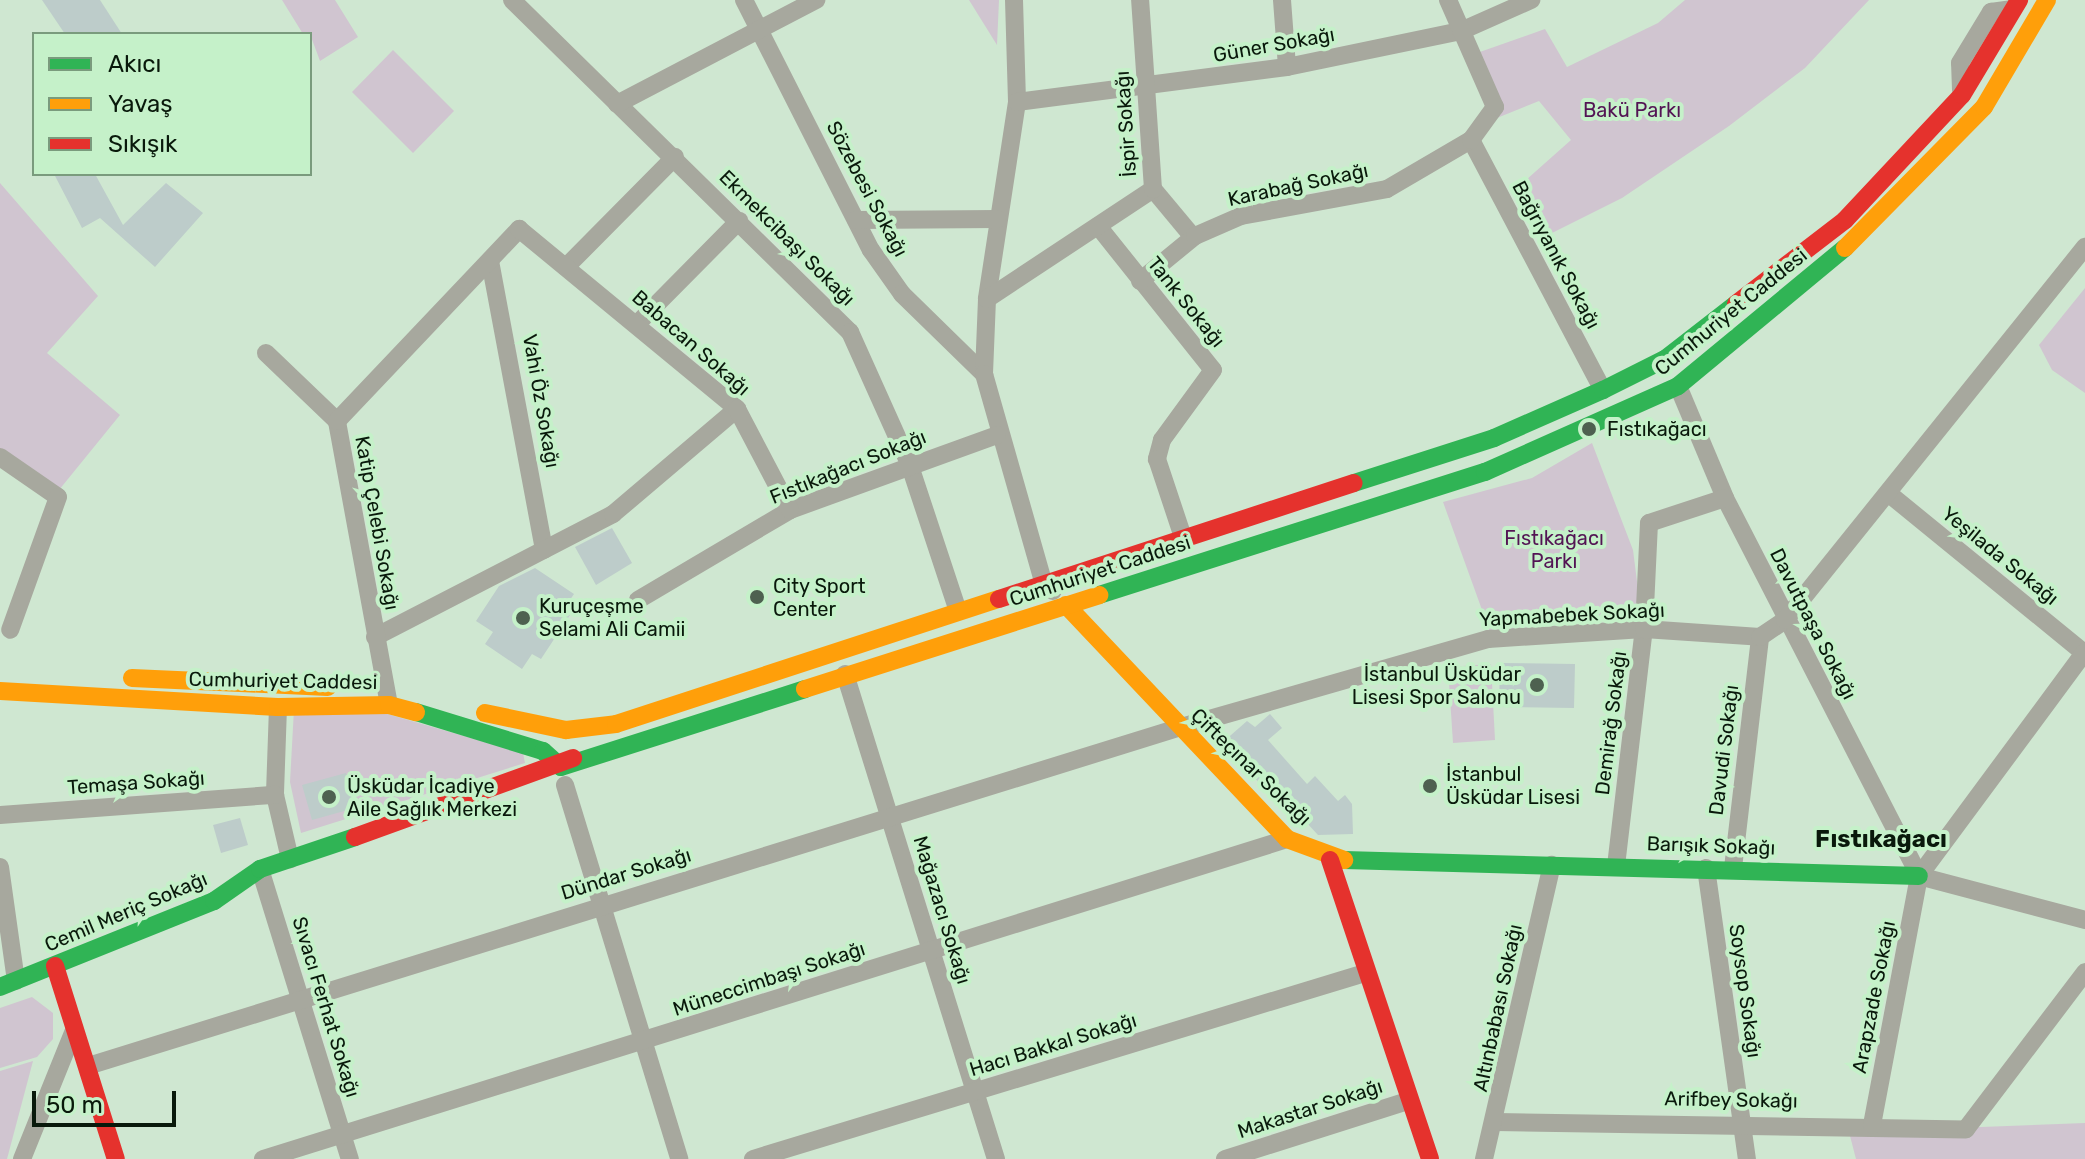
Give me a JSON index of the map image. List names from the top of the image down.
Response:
{
  "streets": {
    "main road": [
      "Cumhuriyet Caddesi",
      "Çifteçınar Sokağı",
      "Barışık Sokağı",
      "Cemil Meriç Sokağı"
    ],
    "street": [
      "Güner Sokağı",
      "İspir Sokağı",
      "Karabağ Sokağı",
      "Sözebesi Sokağı",
      "Ekmekcibaşı Sokağı",
      "Bağrıyanık Sokağı",
      "Tank Sokağı",
      "Babacan Sokağı",
      "Vahi Öz Sokağı",
      "Fıstıkağacı Sokağı",
      "Katip Çelebi Sokağı",
      "Yeşilada Sokağı",
      "Yapmabebek Sokağı",
      "Davutpaşa Sokağı",
      "Demirağ Sokağı",
      "Davudi Sokağı",
      "Temaşa Sokağı",
      "Dündar Sokağı",
      "Mağazacı Sokağı",
      "Müneccimbaşı Sokağı",
      "Soysop Sokağı",
      "Arapzade Sokağı",
      "Sıvacı Ferhat Sokağı",
      "Altınbabası Sokağı",
      "Hacı Bakkal Sokağı",
      "Arifbey Sokağı",
      "Makastar Sokağı"
    ]
  },
  "crossings": [
    ["Güner Sokağı", "İspir Sokağı"],
    ["Güner Sokağı", "Karabağ Sokağı"],
    ["İspir Sokağı", "Tank Sokağı"],
    ["Karabağ Sokağı", "Bağrıyanık Sokağı"],
    ["Karabağ Sokağı", "Tank Sokağı"],
    ["Ekmekcibaşı Sokağı", "Cumhuriyet Caddesi"],
    ["Ekmekcibaşı Sokağı", "Fıstıkağacı Sokağı"],
    ["Bağrıyanık Sokağı", "Cumhuriyet Caddesi"],
    ["Tank Sokağı", "Cumhuriyet Caddesi"],
    ["Cumhuriyet Caddesi", "Katip Çelebi Sokağı"],
    ["Cumhuriyet Caddesi", "Davutpaşa Sokağı"],
    ["Cumhuriyet Caddesi", "Çifteçınar Sokağı"],
    ["Cumhuriyet Caddesi", "Mağazacı Sokağı"],
    ["Cumhuriyet Caddesi", "Cemil Meriç Sokağı"],
    ["Babacan Sokağı", "Fıstıkağacı Sokağı"],
    ["Babacan Sokağı", "Katip Çelebi Sokağı"],
    ["Vahi Öz Sokağı", "Katip Çelebi Sokağı"],
    ["Yapmabebek Sokağı", "Demirağ Sokağı"],
    ["Yapmabebek Sokağı", "Davudi Sokağı"],
    ["Yapmabebek Sokağı", "Çifteçınar Sokağı"],
    ["Yapmabebek Sokağı", "Dündar Sokağı"],
    ["Davutpaşa Sokağı", "Demirağ Sokağı"],
    ["Davutpaşa Sokağı", "Barışık Sokağı"],
    ["Davutpaşa Sokağı", "Arapzade Sokağı"],
    ["Demirağ Sokağı", "Barışık Sokağı"],
    ["Davudi Sokağı", "Barışık Sokağı"],
    ["Çifteçınar Sokağı", "Barışık Sokağı"],
    ["Çifteçınar Sokağı", "Dündar Sokağı"],
    ["Çifteçınar Sokağı", "Müneccimbaşı Sokağı"],
    ["Barışık Sokağı", "Soysop Sokağı"],
    ["Barışık Sokağı", "Arapzade Sokağı"],
    ["Barışık Sokağı", "Altınbabası Sokağı"],
    ["Dündar Sokağı", "Mağazacı Sokağı"],
    ["Dündar Sokağı", "Sıvacı Ferhat Sokağı"],
    ["Mağazacı Sokağı", "Müneccimbaşı Sokağı"],
    ["Mağazacı Sokağı", "Hacı Bakkal Sokağı"],
    ["Cemil Meriç Sokağı", "Sıvacı Ferhat Sokağı"],
    ["Müneccimbaşı Sokağı", "Sıvacı Ferhat Sokağı"],
    ["Soysop Sokağı", "Arifbey Sokağı"],
    ["Arapzade Sokağı", "Arifbey Sokağı"],
    ["Altınbabası Sokağı", "Arifbey Sokağı"]
  ],
  "districts": ["Fıstıkağacı"],
  "parks": ["Bakü Parkı", "Fıstıkağacı Parkı"],
  "places": [
    "Fıstıkağacı",
    "City Sport Center",
    "Kuruçeşme Selami Ali Camii",
    "İstanbul Üsküdar Lisesi Spor Salonu",
    "İstanbul Üsküdar Lisesi",
    "Üsküdar İcadiye Aile Sağlık Merkezi"
  ],
  "legend": ["Akıcı", "Yavaş", "Sıkışık"],
  "scale_bar": "50 m"
}
